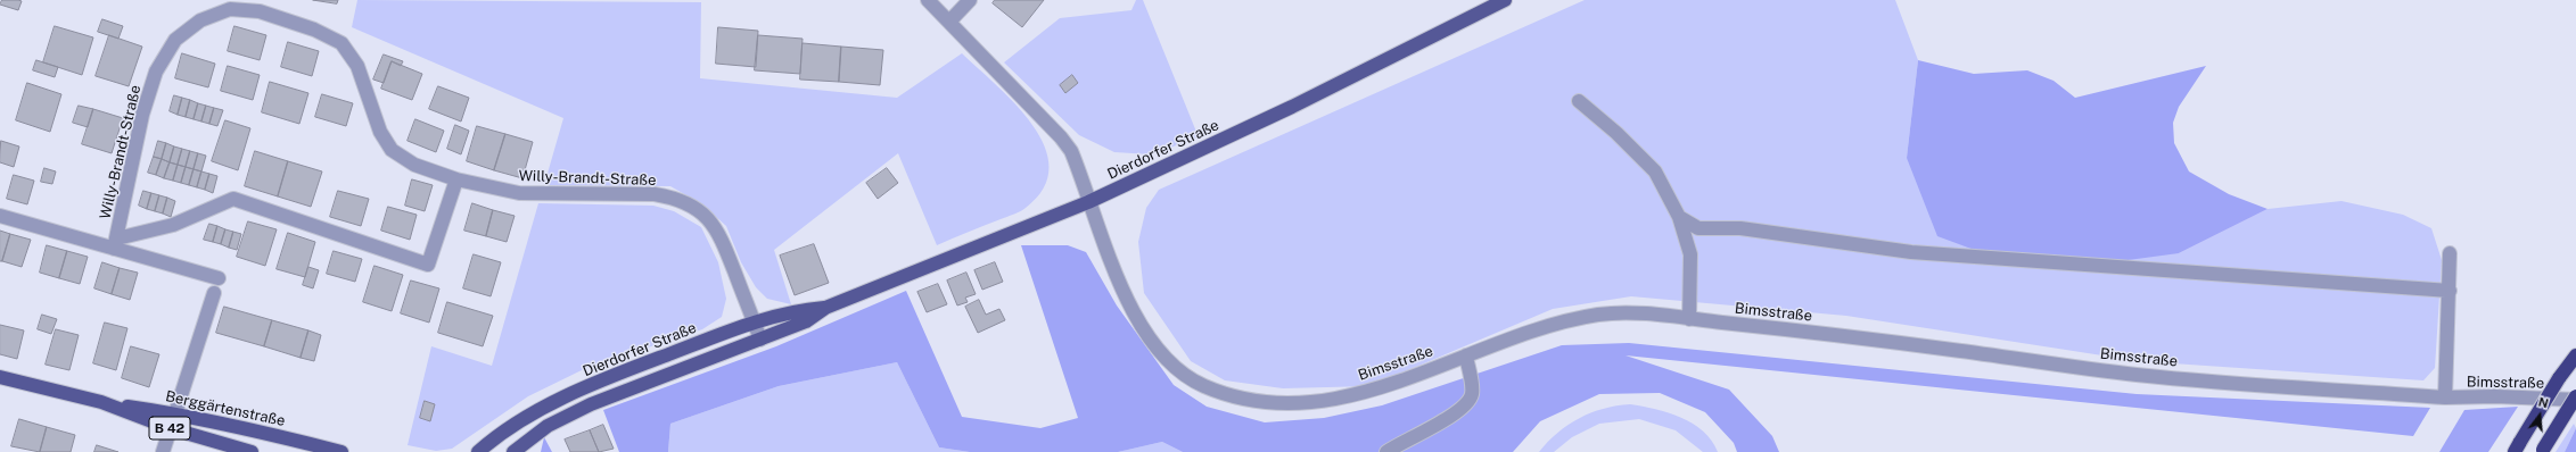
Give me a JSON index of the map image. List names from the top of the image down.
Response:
{
  "streets": {
    "main road": ["Dierdorfer Straße", "Berggärtenstraße", "B 42"],
    "street": ["Willy-Brandt-Straße", "Bimsstraße"]
  },
  "crossings": [
    ["Dierdorfer Straße", "Willy-Brandt-Straße"],
    ["Dierdorfer Straße", "Bimsstraße"]
  ],
  "north": "top"
}
